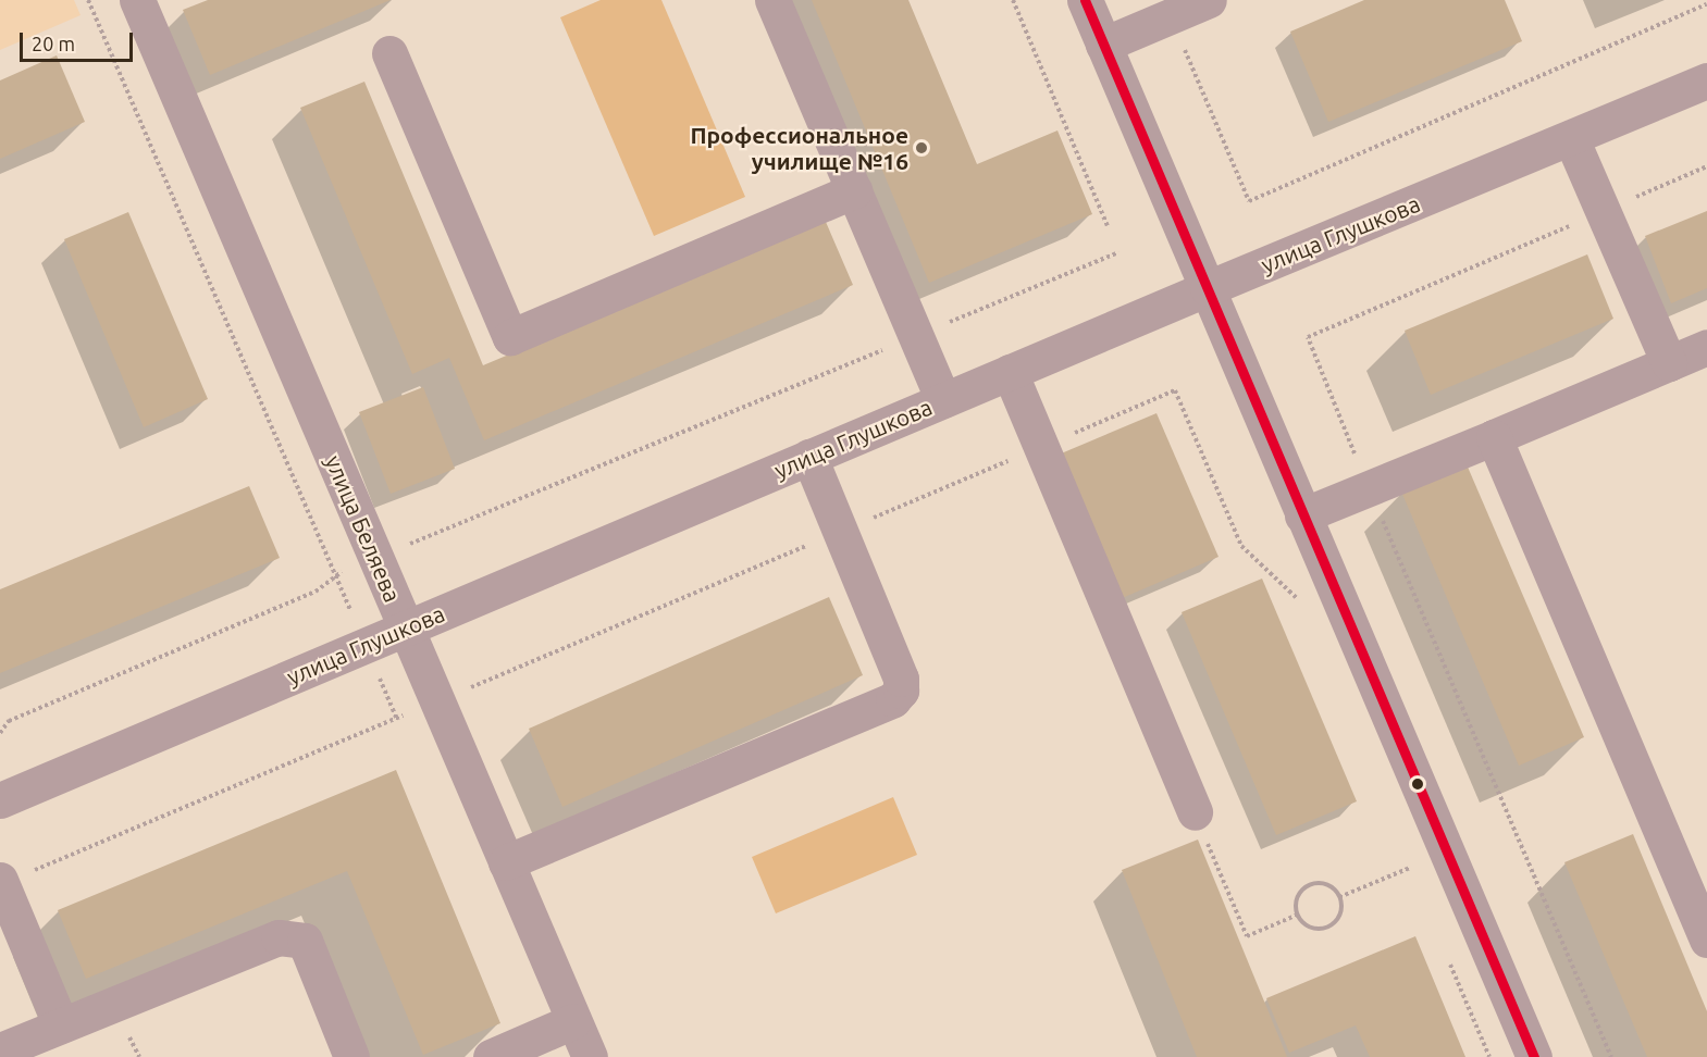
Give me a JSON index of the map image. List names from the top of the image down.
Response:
{
  "streets": {
    "street": ["улица Глушкова", "улица Беляева"]
  },
  "crossings": [
    ["улица Глушкова", "улица Беляева"]
  ],
  "places": ["Профессиональное училище №16"],
  "scale_bar": "20 m"
}
